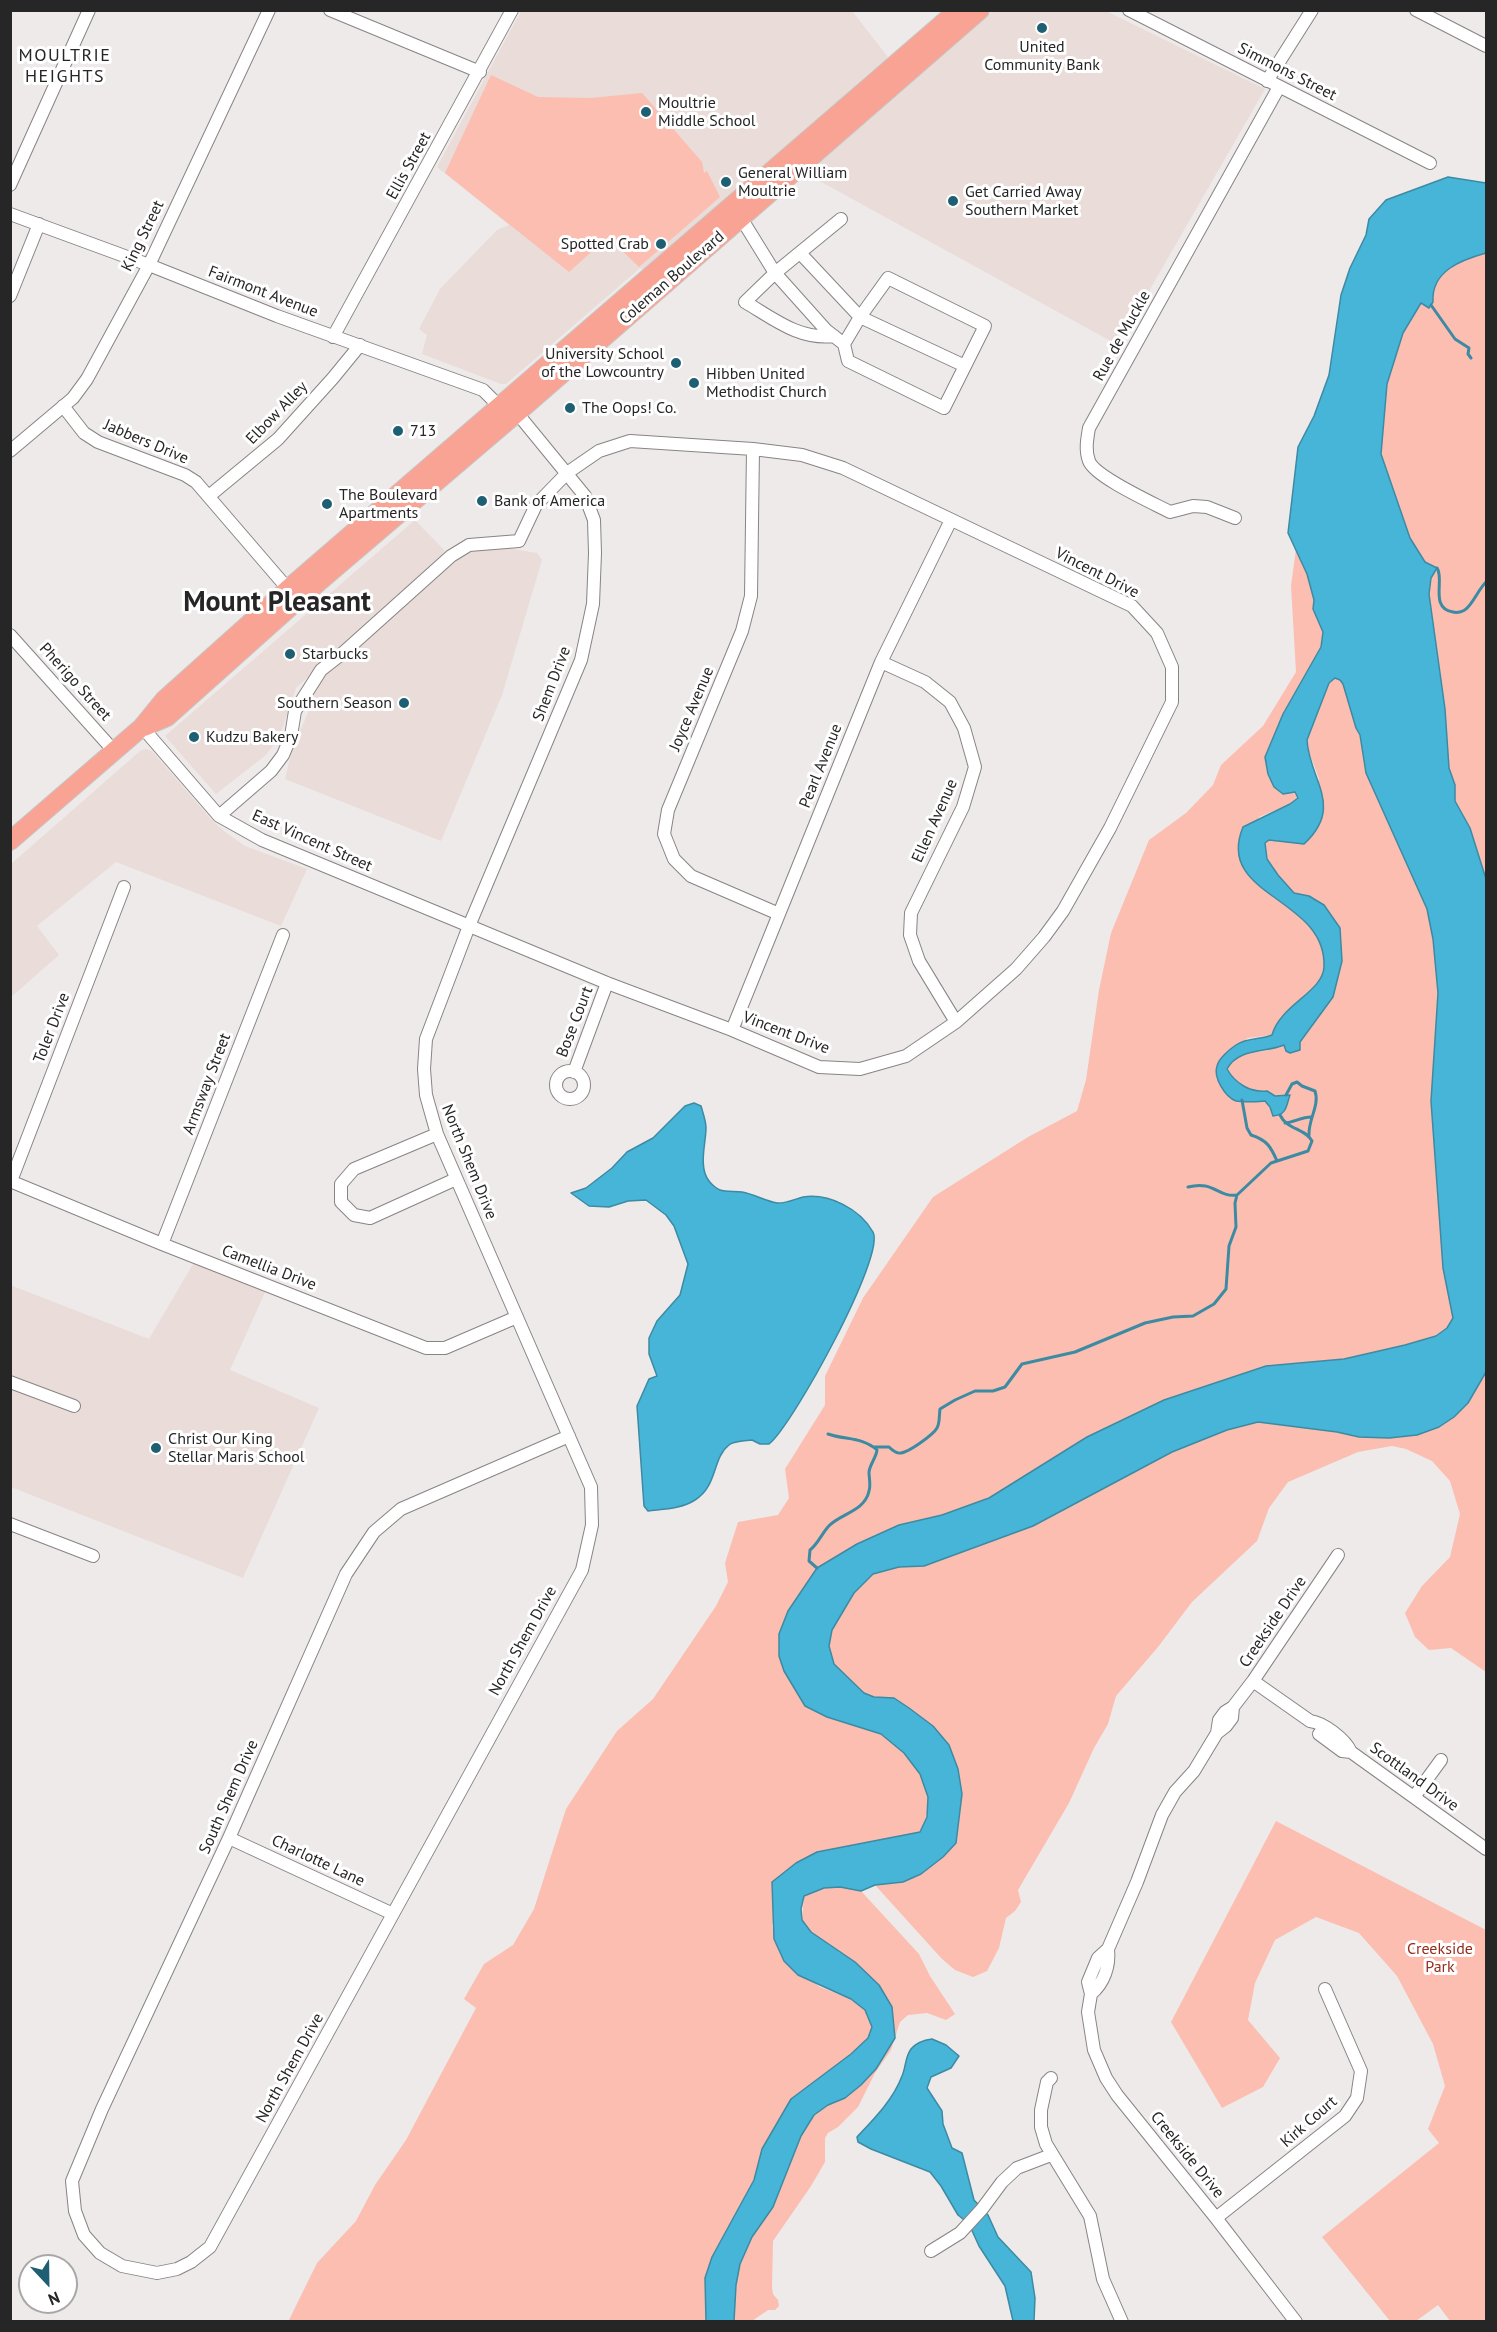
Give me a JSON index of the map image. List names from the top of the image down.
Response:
{
  "streets": {
    "main road": ["Coleman Boulevard"],
    "street": [
      "Simmons Street",
      "Ellis Street",
      "King Street",
      "Fairmont Avenue",
      "Rue de Muckle",
      "Elbow Alley",
      "Jabbers Drive",
      "Vincent Drive",
      "Pherigo Street",
      "Shem Drive",
      "Joyce Avenue",
      "Pearl Avenue",
      "Ellen Avenue",
      "East Vincent Street",
      "Bose Court",
      "Toler Drive",
      "Armsway Street",
      "North Shem Drive",
      "Camellia Drive",
      "Creekside Drive",
      "Scottland Drive",
      "South Shem Drive",
      "Charlotte Lane",
      "Kirk Court"
    ]
  },
  "crossings": [
    ["Simmons Street", "Rue de Muckle"],
    ["Ellis Street", "Fairmont Avenue"],
    ["King Street", "Fairmont Avenue"],
    ["King Street", "Jabbers Drive"],
    ["Coleman Boulevard", "Fairmont Avenue"],
    ["Coleman Boulevard", "Jabbers Drive"],
    ["Coleman Boulevard", "Pherigo Street"],
    ["Coleman Boulevard", "Shem Drive"],
    ["Coleman Boulevard", "East Vincent Street"],
    ["Fairmont Avenue", "Elbow Alley"],
    ["Fairmont Avenue", "Shem Drive"],
    ["Elbow Alley", "Jabbers Drive"],
    ["Vincent Drive", "Shem Drive"],
    ["Vincent Drive", "Joyce Avenue"],
    ["Vincent Drive", "Pearl Avenue"],
    ["Vincent Drive", "Ellen Avenue"],
    ["Vincent Drive", "East Vincent Street"],
    ["Vincent Drive", "Bose Court"],
    ["Vincent Drive", "North Shem Drive"],
    ["Shem Drive", "East Vincent Street"],
    ["Shem Drive", "North Shem Drive"],
    ["Joyce Avenue", "Pearl Avenue"],
    ["Pearl Avenue", "Ellen Avenue"],
    ["East Vincent Street", "North Shem Drive"],
    ["Toler Drive", "Camellia Drive"],
    ["Armsway Street", "Camellia Drive"],
    ["North Shem Drive", "Camellia Drive"],
    ["North Shem Drive", "South Shem Drive"],
    ["North Shem Drive", "Charlotte Lane"],
    ["Creekside Drive", "Scottland Drive"],
    ["Creekside Drive", "Kirk Court"],
    ["South Shem Drive", "Charlotte Lane"]
  ],
  "districts": ["MOULTRIE HEIGHTS", "Mount Pleasant"],
  "parks": ["Creekside Park"],
  "places": [
    "United Community Bank",
    "Moultrie Middle School",
    "General William Moultrie",
    "Get Carried Away Southern Market",
    "Spotted Crab",
    "University School of the Lowcountry",
    "Hibben United Methodist Church",
    "The Oops! Co.",
    "713",
    "Bank of America",
    "The Boulevard Apartments",
    "Starbucks",
    "Southern Season",
    "Kudzu Bakery",
    "Christ Our King Stellar Maris School"
  ],
  "north": "bottom"
}
